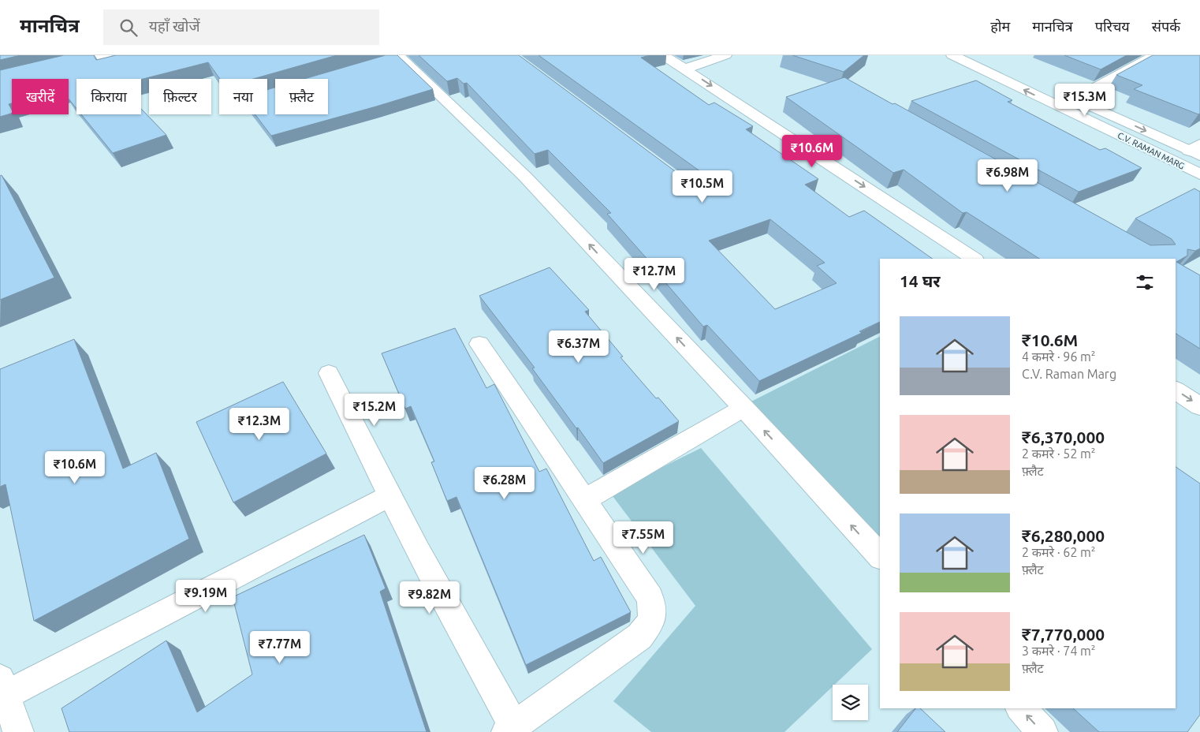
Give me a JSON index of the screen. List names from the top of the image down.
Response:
{
  "streets": {
    "street": ["C.V. RAMAN MARG"]
  },
  "page": {
    "header": "मानचित्र",
    "search": "यहाँ खोजें",
    "nav": [
      "होम",
      "मानचित्र",
      "परिचय",
      "संपर्क"
    ],
    "chip": [
      "खरीदें",
      "किराया",
      "फ़िल्टर",
      "नया",
      "फ़्लैट"
    ],
    "price": [
      "₹15.3M",
      "₹10.6M",
      "₹6.98M",
      "₹10.5M",
      "₹12.7M",
      "₹6.37M",
      "₹15.2M",
      "₹12.3M",
      "₹10.6M",
      "₹6.28M",
      "₹7.55M",
      "₹9.19M",
      "₹9.82M",
      "₹7.77M"
    ],
    "heading": "14 घर",
    "list": [
      {
        "name": "₹10.6M",
        "note": "4 कमरे · 96 m² · C.V. Raman Marg"
      },
      {
        "name": "₹6,370,000",
        "note": "2 कमरे · 52 m² · फ़्लैट"
      },
      {
        "name": "₹6,280,000",
        "note": "2 कमरे · 62 m² · फ़्लैट"
      },
      {
        "name": "₹7,770,000",
        "note": "3 कमरे · 74 m² · फ़्लैट"
      }
    ]
  }
}
